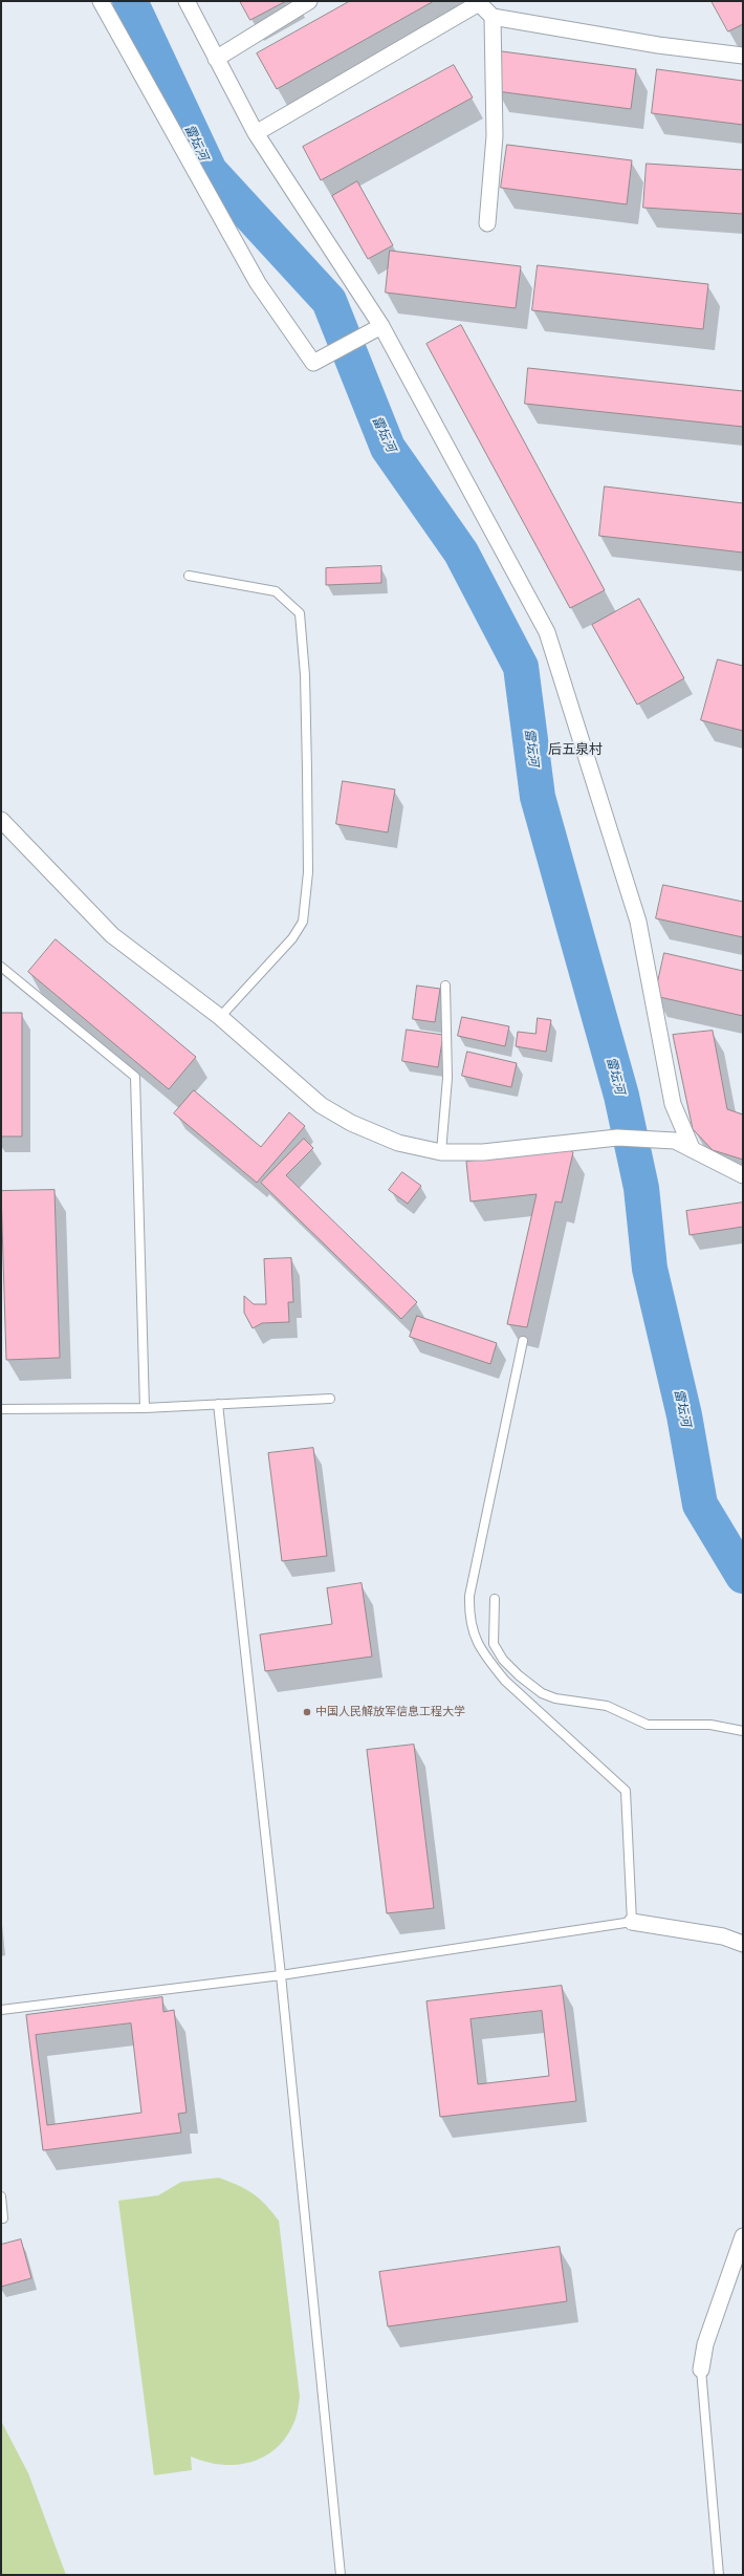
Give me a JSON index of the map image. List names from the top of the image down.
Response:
{
  "districts": ["后五泉村"],
  "water": ["雷坛河"],
  "places": ["中国人民解放军信息工程大学"]
}
